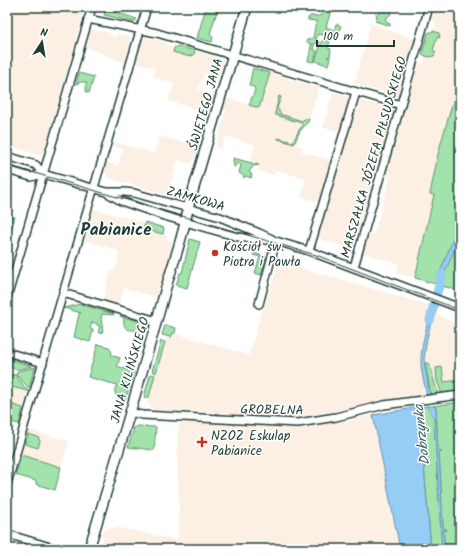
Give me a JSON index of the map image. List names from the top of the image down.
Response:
{
  "streets": {
    "main road": ["ŚWIĘTEGO JANA", "JANA KILIŃSKIEGO"],
    "street": ["MARSZAŁKA JÓZEFA PIŁSUDSKIEGO", "ZAMKOWA", "GROBELNA"]
  },
  "crossings": [
    ["ŚWIĘTEGO JANA", "ZAMKOWA"],
    ["ŚWIĘTEGO JANA", "JANA KILIŃSKIEGO"],
    ["MARSZAŁKA JÓZEFA PIŁSUDSKIEGO", "ZAMKOWA"],
    ["ZAMKOWA", "JANA KILIŃSKIEGO"],
    ["JANA KILIŃSKIEGO", "GROBELNA"]
  ],
  "districts": ["Pabianice"],
  "water": ["Dobrzynka"],
  "places": {
    "other": ["Kościół św. Piotra i Pawła"],
    "health": ["NZOZ Eskulap Pabianice"]
  },
  "scale_bar": "100 m",
  "north": "top"
}
